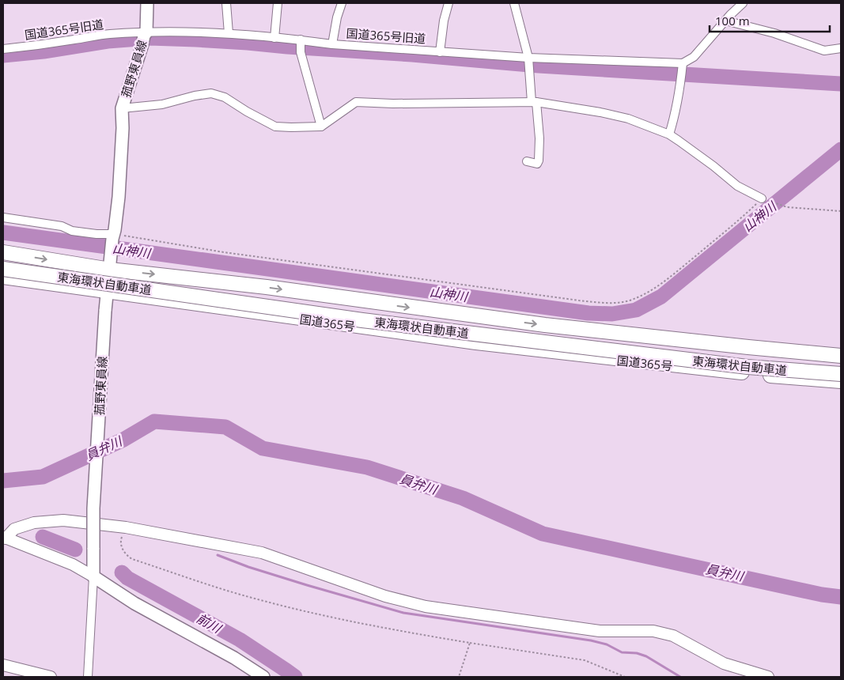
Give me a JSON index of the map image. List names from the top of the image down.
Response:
{
  "streets": {
    "highway": ["東海環状自動車道", "国道365号"],
    "main road": ["菰野東員線"],
    "street": ["国道365号旧道"]
  },
  "crossings": [
    ["国道365号旧道", "菰野東員線"],
    ["菰野東員線", "国道365号"]
  ],
  "water": ["山神川", "員弁川", "前川"],
  "scale_bar": "100 m"
}
